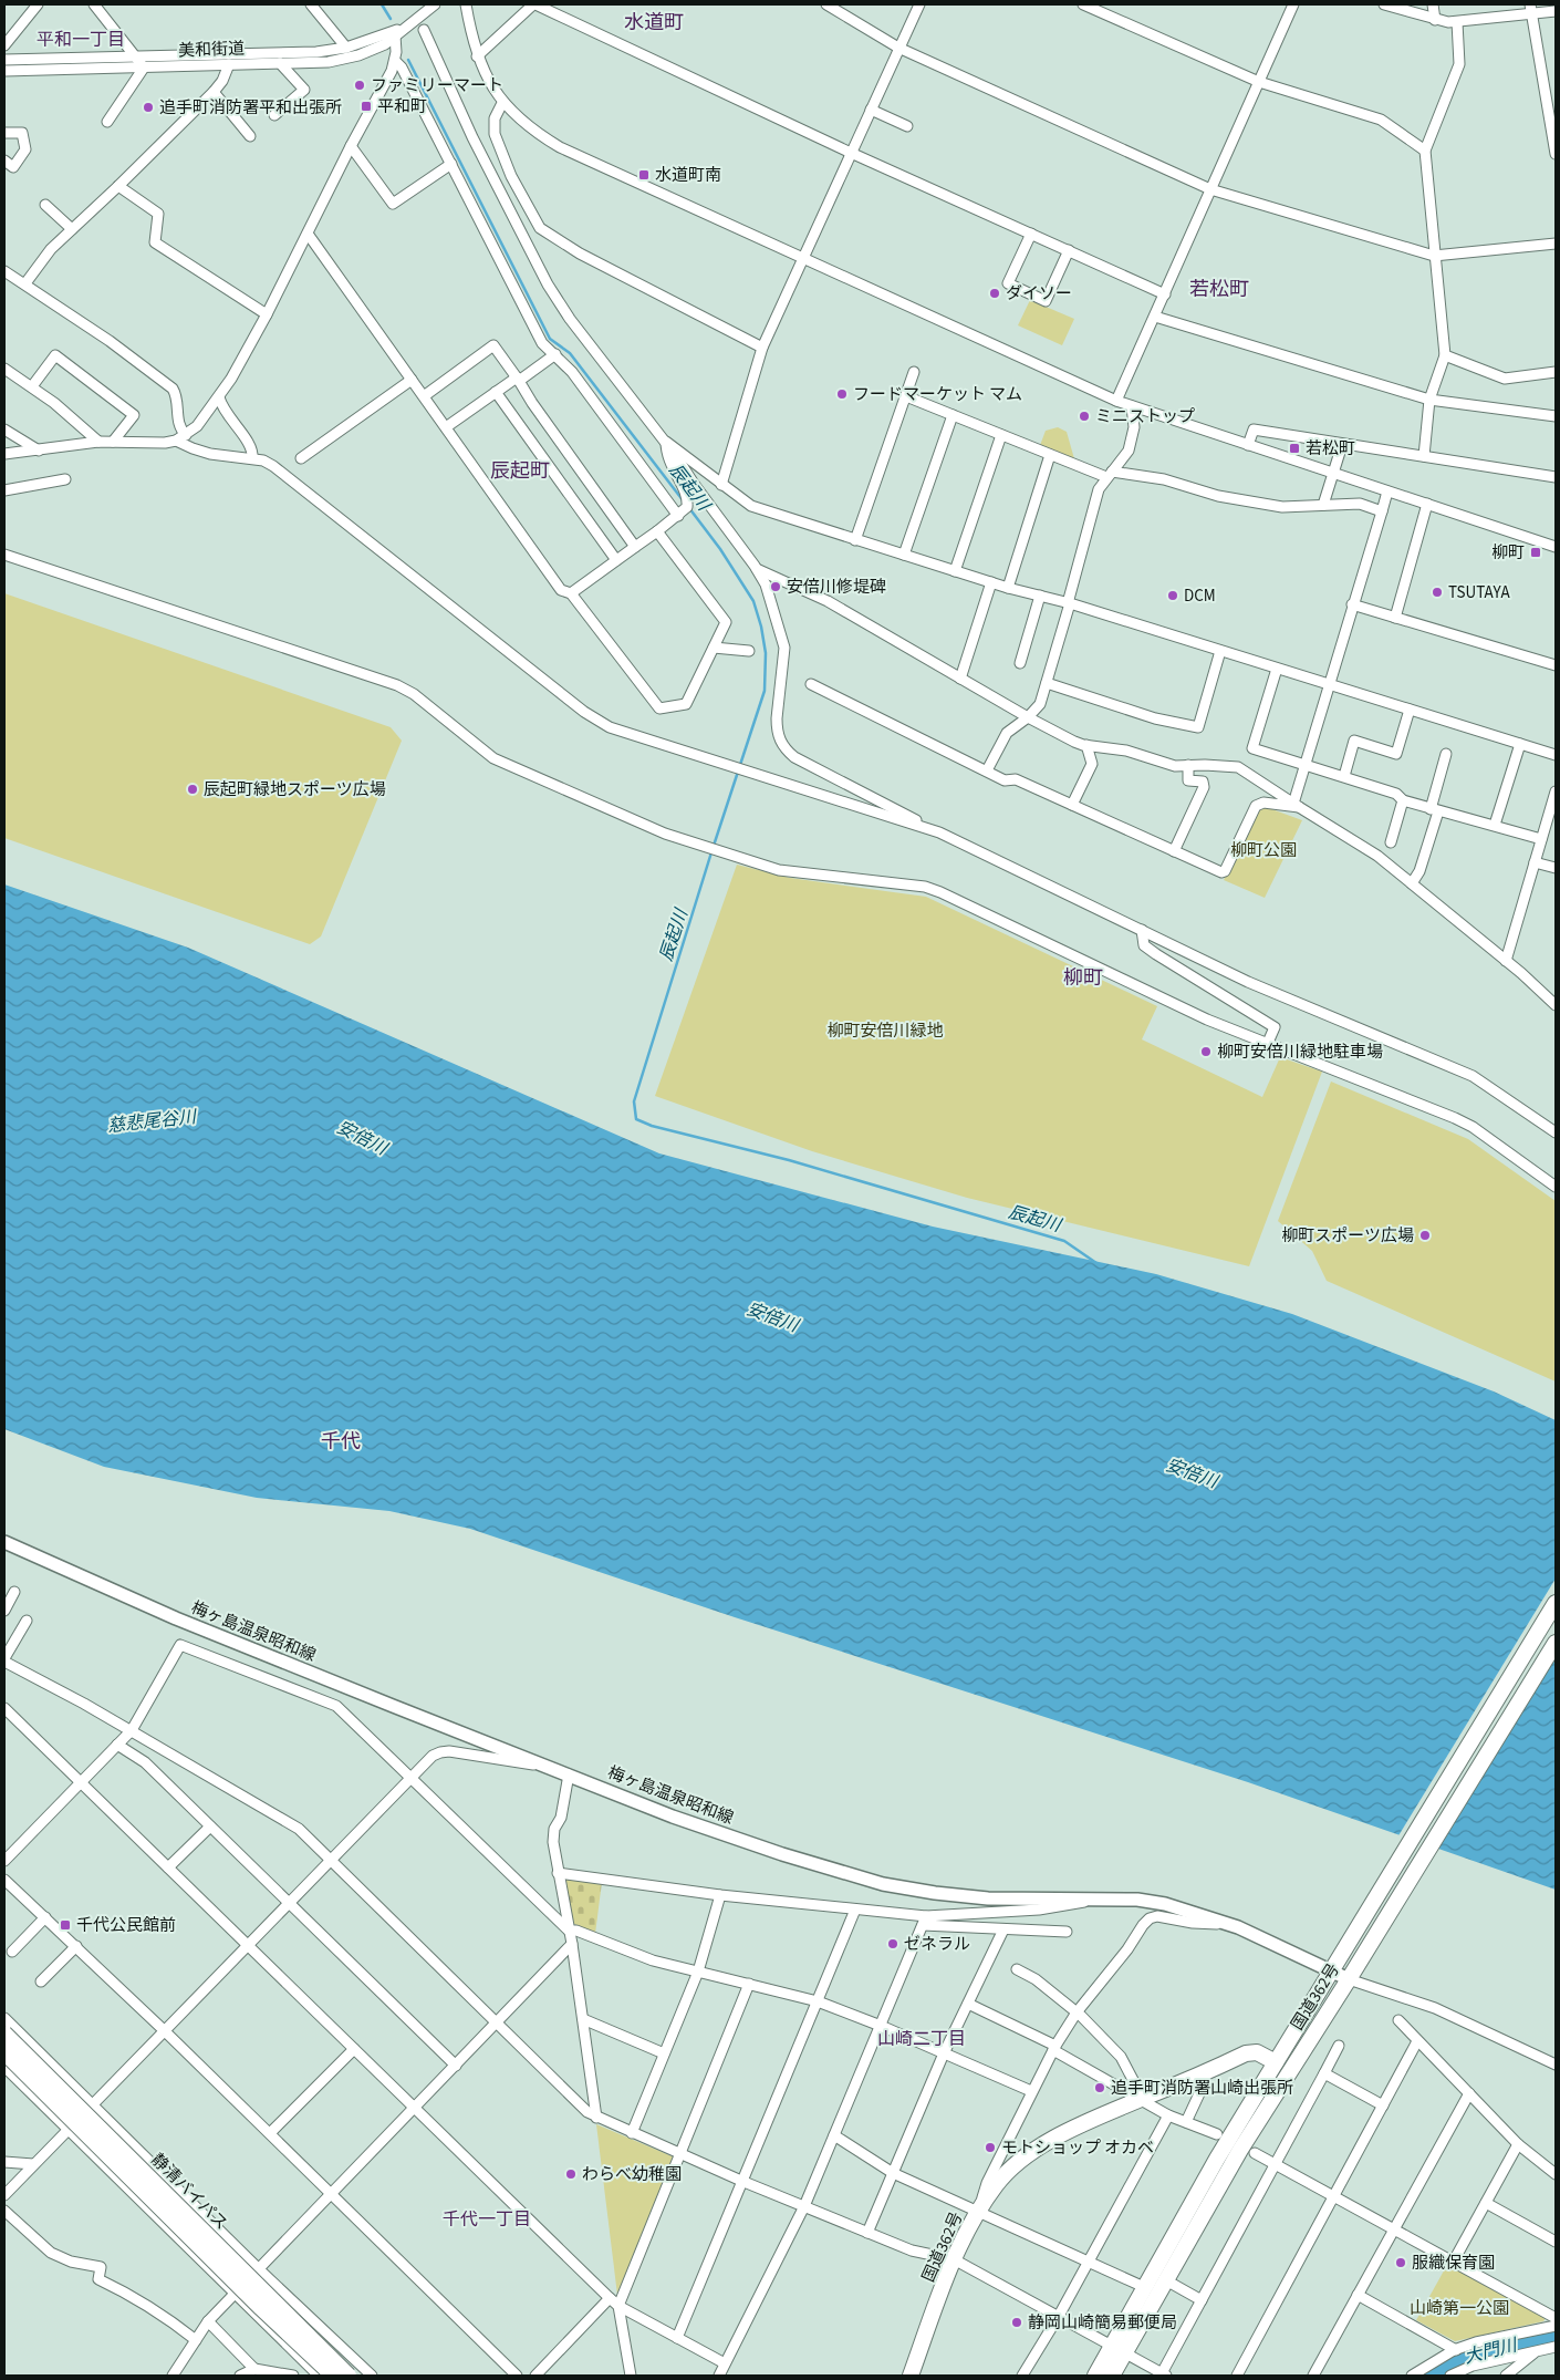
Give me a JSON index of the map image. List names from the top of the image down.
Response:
{
  "streets": {
    "highway": ["国道362号", "静清バイパス"],
    "main road": ["梅ヶ島温泉昭和線"],
    "street": ["美和街道"]
  },
  "crossings": [
    ["梅ヶ島温泉昭和線", "国道362号"]
  ],
  "districts": [
    "水道町",
    "平和一丁目",
    "若松町",
    "辰起町",
    "柳町",
    "千代",
    "山崎二丁目",
    "千代一丁目"
  ],
  "water": [
    "辰起川",
    "慈悲尾谷川",
    "安倍川",
    "大門川"
  ],
  "parks": ["柳町公園", "柳町安倍川緑地", "山崎第一公園"],
  "places": {
    "other": [
      "ファミリーマート",
      "追手町消防署平和出張所",
      "ダイソー",
      "フードマーケット マム",
      "ミニストップ",
      "安倍川修堤碑",
      "TSUTAYA",
      "DCM",
      "辰起町緑地スポーツ広場",
      "柳町安倍川緑地駐車場",
      "柳町スポーツ広場",
      "ゼネラル",
      "追手町消防署山崎出張所",
      "モトショップ オカベ",
      "わらべ幼稚園",
      "服織保育園",
      "静岡山崎簡易郵便局"
    ],
    "transit": [
      "平和町",
      "水道町南",
      "若松町",
      "柳町",
      "千代公民館前"
    ]
  }
}
